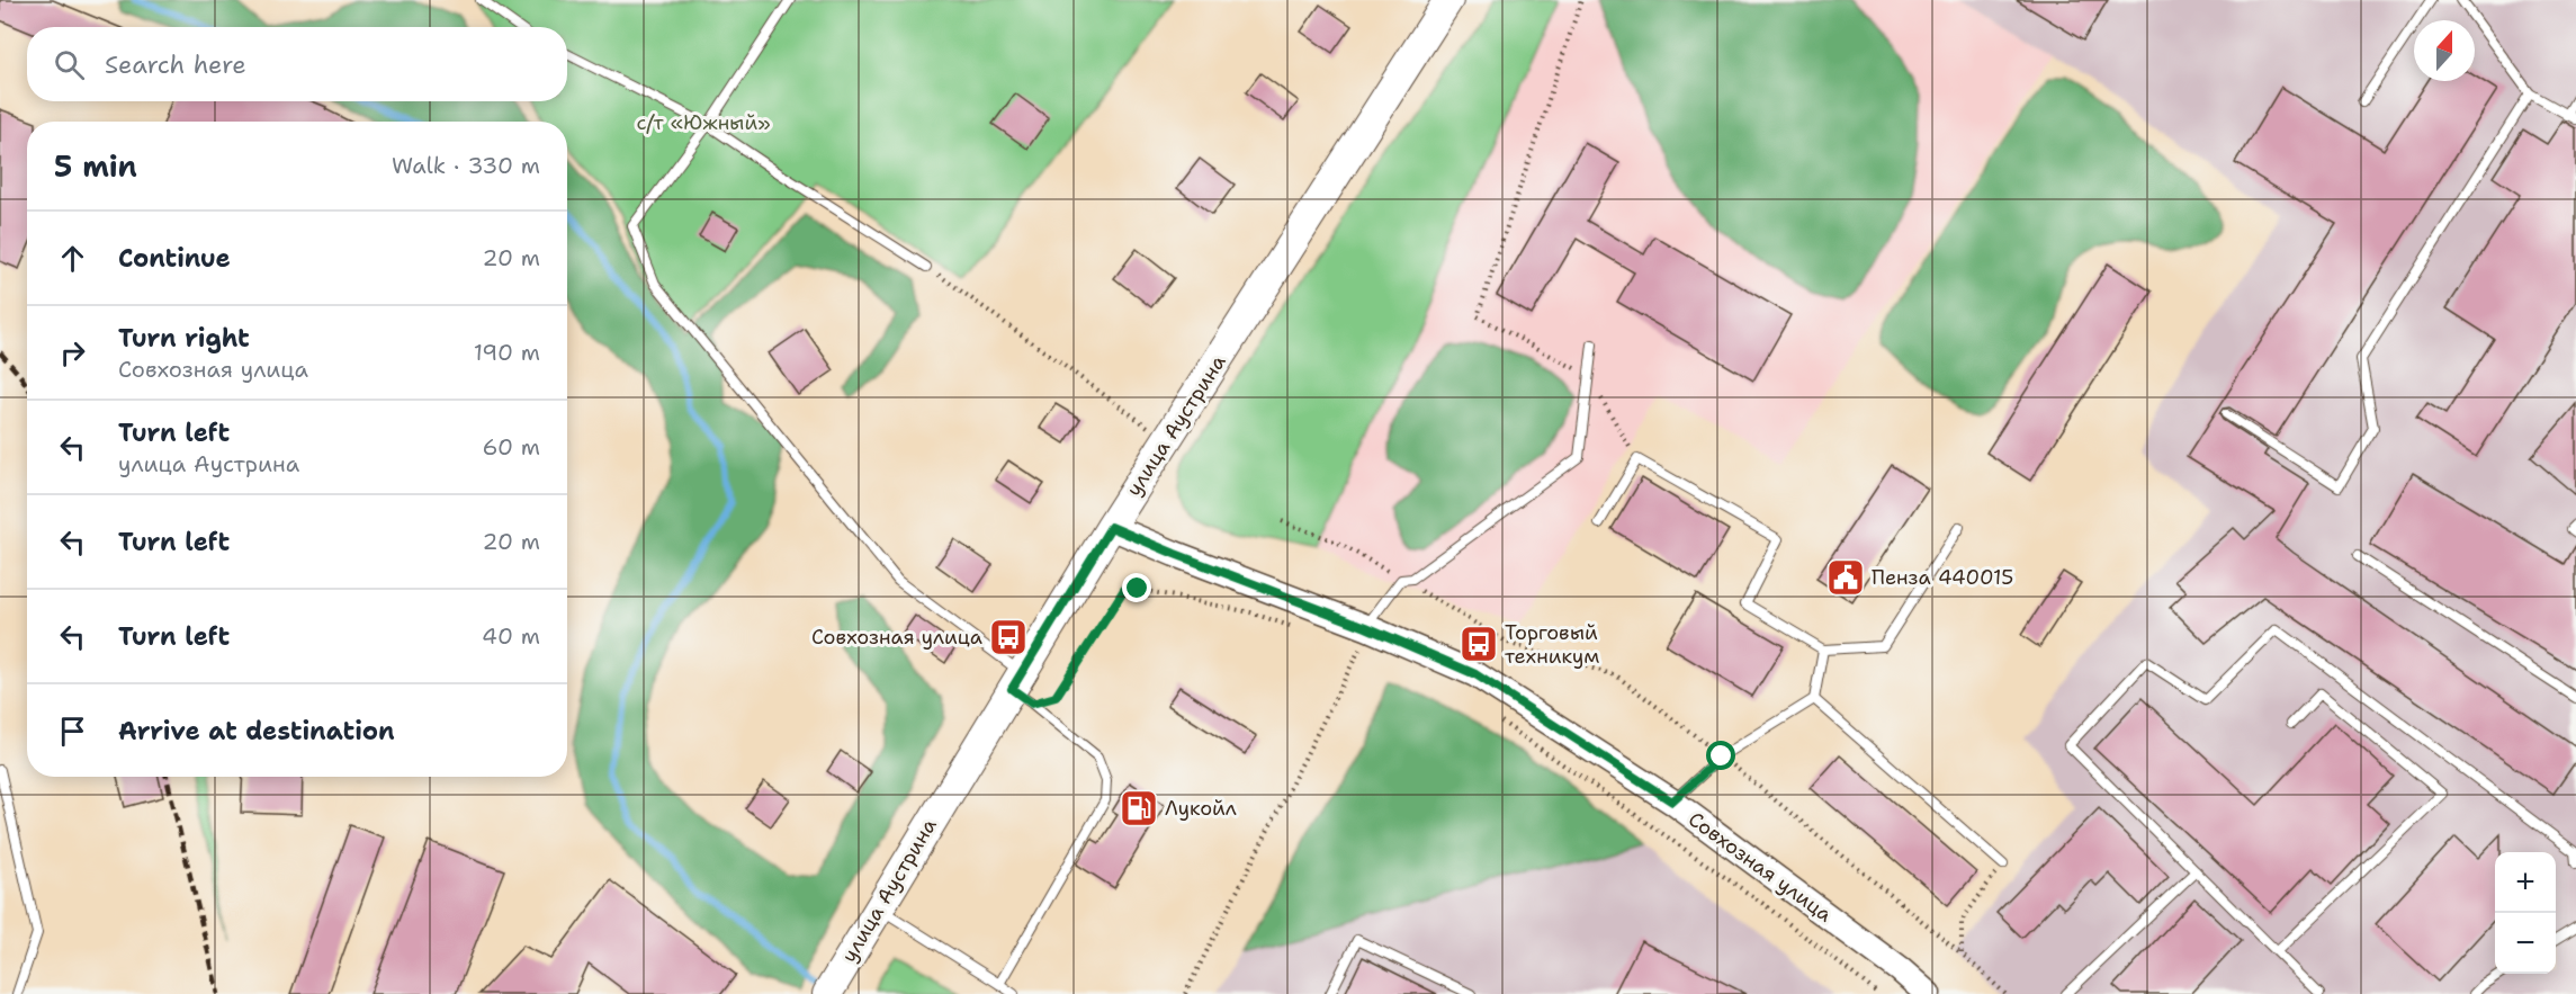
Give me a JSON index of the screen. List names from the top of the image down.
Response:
{
  "streets": {
    "main road": ["улица Аустрина", "Совхозная улица"]
  },
  "crossings": [
    ["улица Аустрина", "Совхозная улица"]
  ],
  "parks": ["с/т «Южный»"],
  "places": {
    "public building": ["Пенза 440015"],
    "bus stop": ["Совхозная улица", "Торговый техникум"],
    "fuel station": ["Лукойл"]
  },
  "north": "top",
  "page": {
    "search": "Search here",
    "heading": ["5 min", "Walk · 330 m"],
    "list": [
      ["Continue", "20 m"],
      ["Turn right", "Совхозная улица", "190 m"],
      ["Turn left", "улица Аустрина", "60 m"],
      ["Turn left", "20 m"],
      ["Turn left", "40 m"],
      "Arrive at destination"
    ],
    "map_buttons": ["+", "−"]
  }
}
